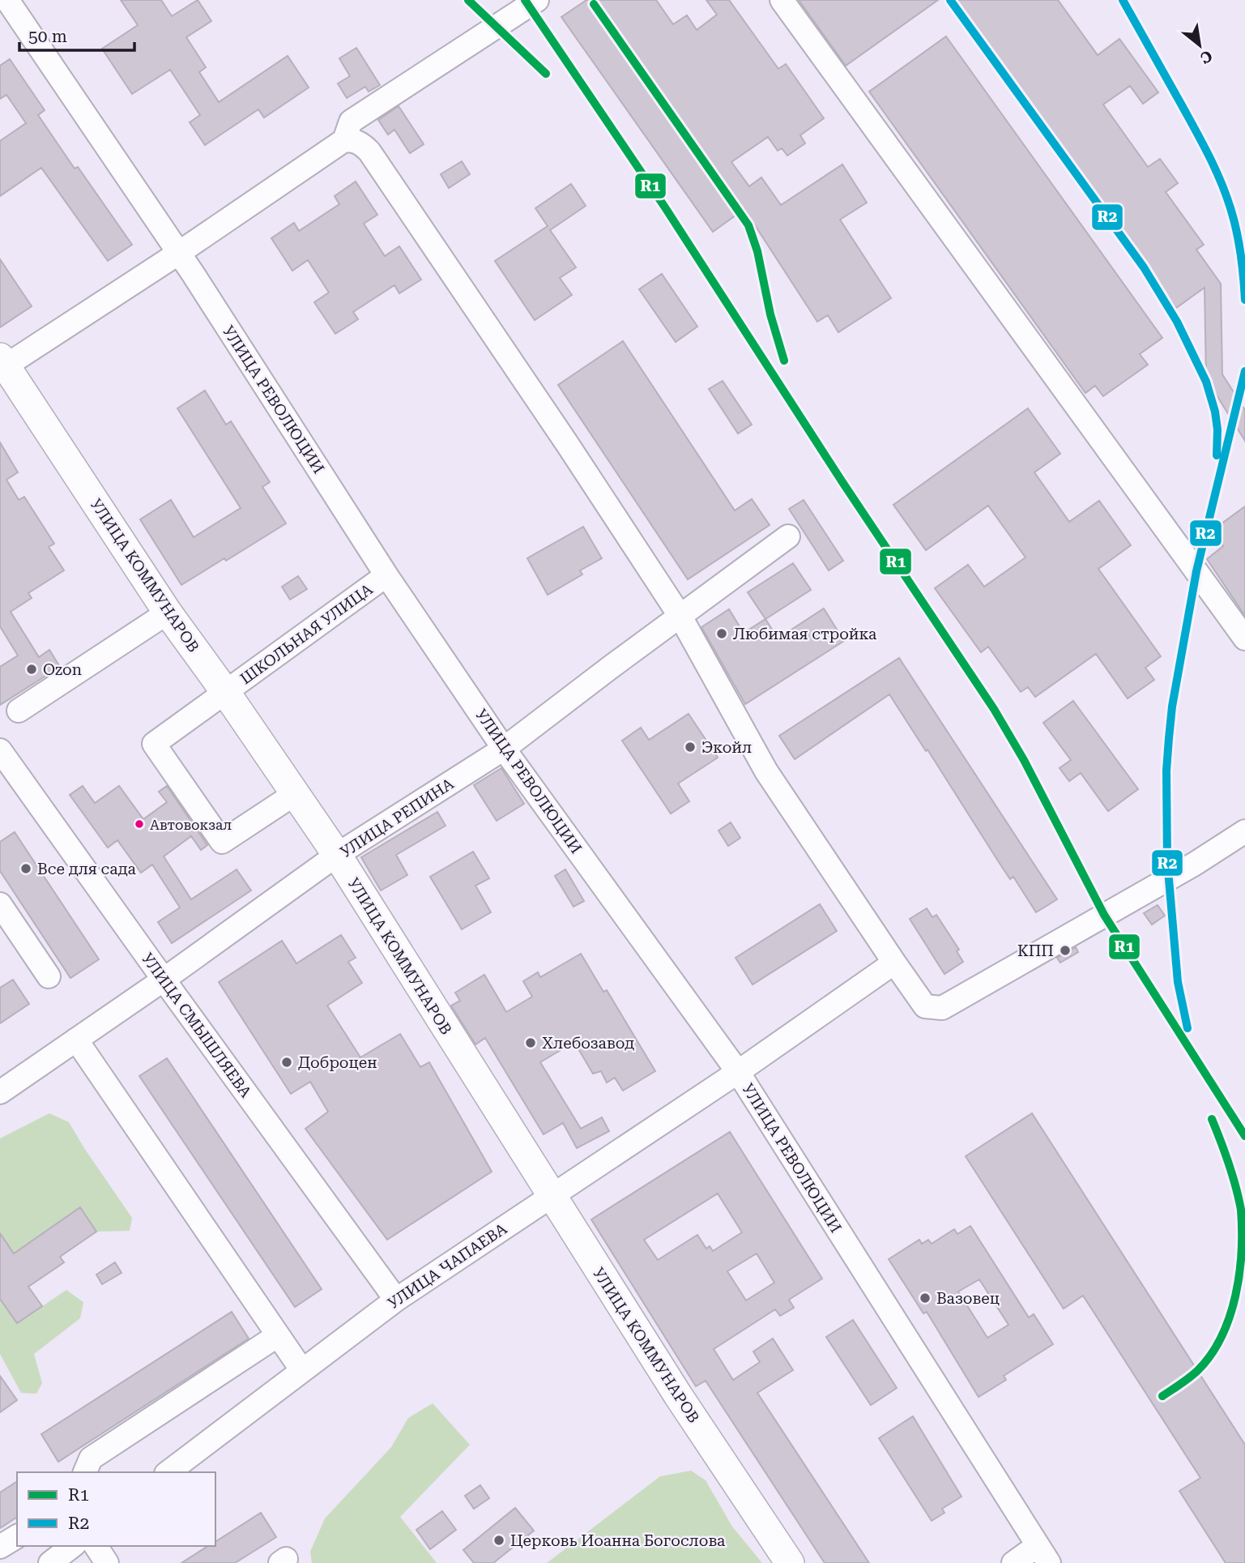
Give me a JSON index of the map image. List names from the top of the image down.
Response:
{
  "streets": {
    "main road": ["УЛИЦА КОММУНАРОВ"],
    "street": [
      "УЛИЦА РЕВОЛЮЦИИ",
      "ШКОЛЬНАЯ УЛИЦА",
      "УЛИЦА РЕПИНА",
      "УЛИЦА СМЫШЛЯЕВА",
      "УЛИЦА ЧАПАЕВА"
    ]
  },
  "crossings": [
    ["УЛИЦА РЕВОЛЮЦИИ", "ШКОЛЬНАЯ УЛИЦА"],
    ["УЛИЦА РЕВОЛЮЦИИ", "УЛИЦА РЕПИНА"],
    ["УЛИЦА РЕВОЛЮЦИИ", "УЛИЦА ЧАПАЕВА"],
    ["УЛИЦА КОММУНАРОВ", "ШКОЛЬНАЯ УЛИЦА"],
    ["УЛИЦА КОММУНАРОВ", "УЛИЦА РЕПИНА"],
    ["УЛИЦА КОММУНАРОВ", "УЛИЦА ЧАПАЕВА"],
    ["УЛИЦА РЕПИНА", "УЛИЦА СМЫШЛЯЕВА"],
    ["УЛИЦА СМЫШЛЯЕВА", "УЛИЦА ЧАПАЕВА"]
  ],
  "places": [
    "Любимая стройка",
    "Ozon",
    "Экойл",
    "Автовокзал",
    "Все для сада",
    "КПП",
    "Хлебозавод",
    "Доброцен",
    "Вазовец",
    "Церковь Иоанна Богослова"
  ],
  "lines": ["transit line R1", "transit line R2"],
  "legend": ["R1", "R2"],
  "scale_bar": "50 m",
  "north": "bottom right"
}
